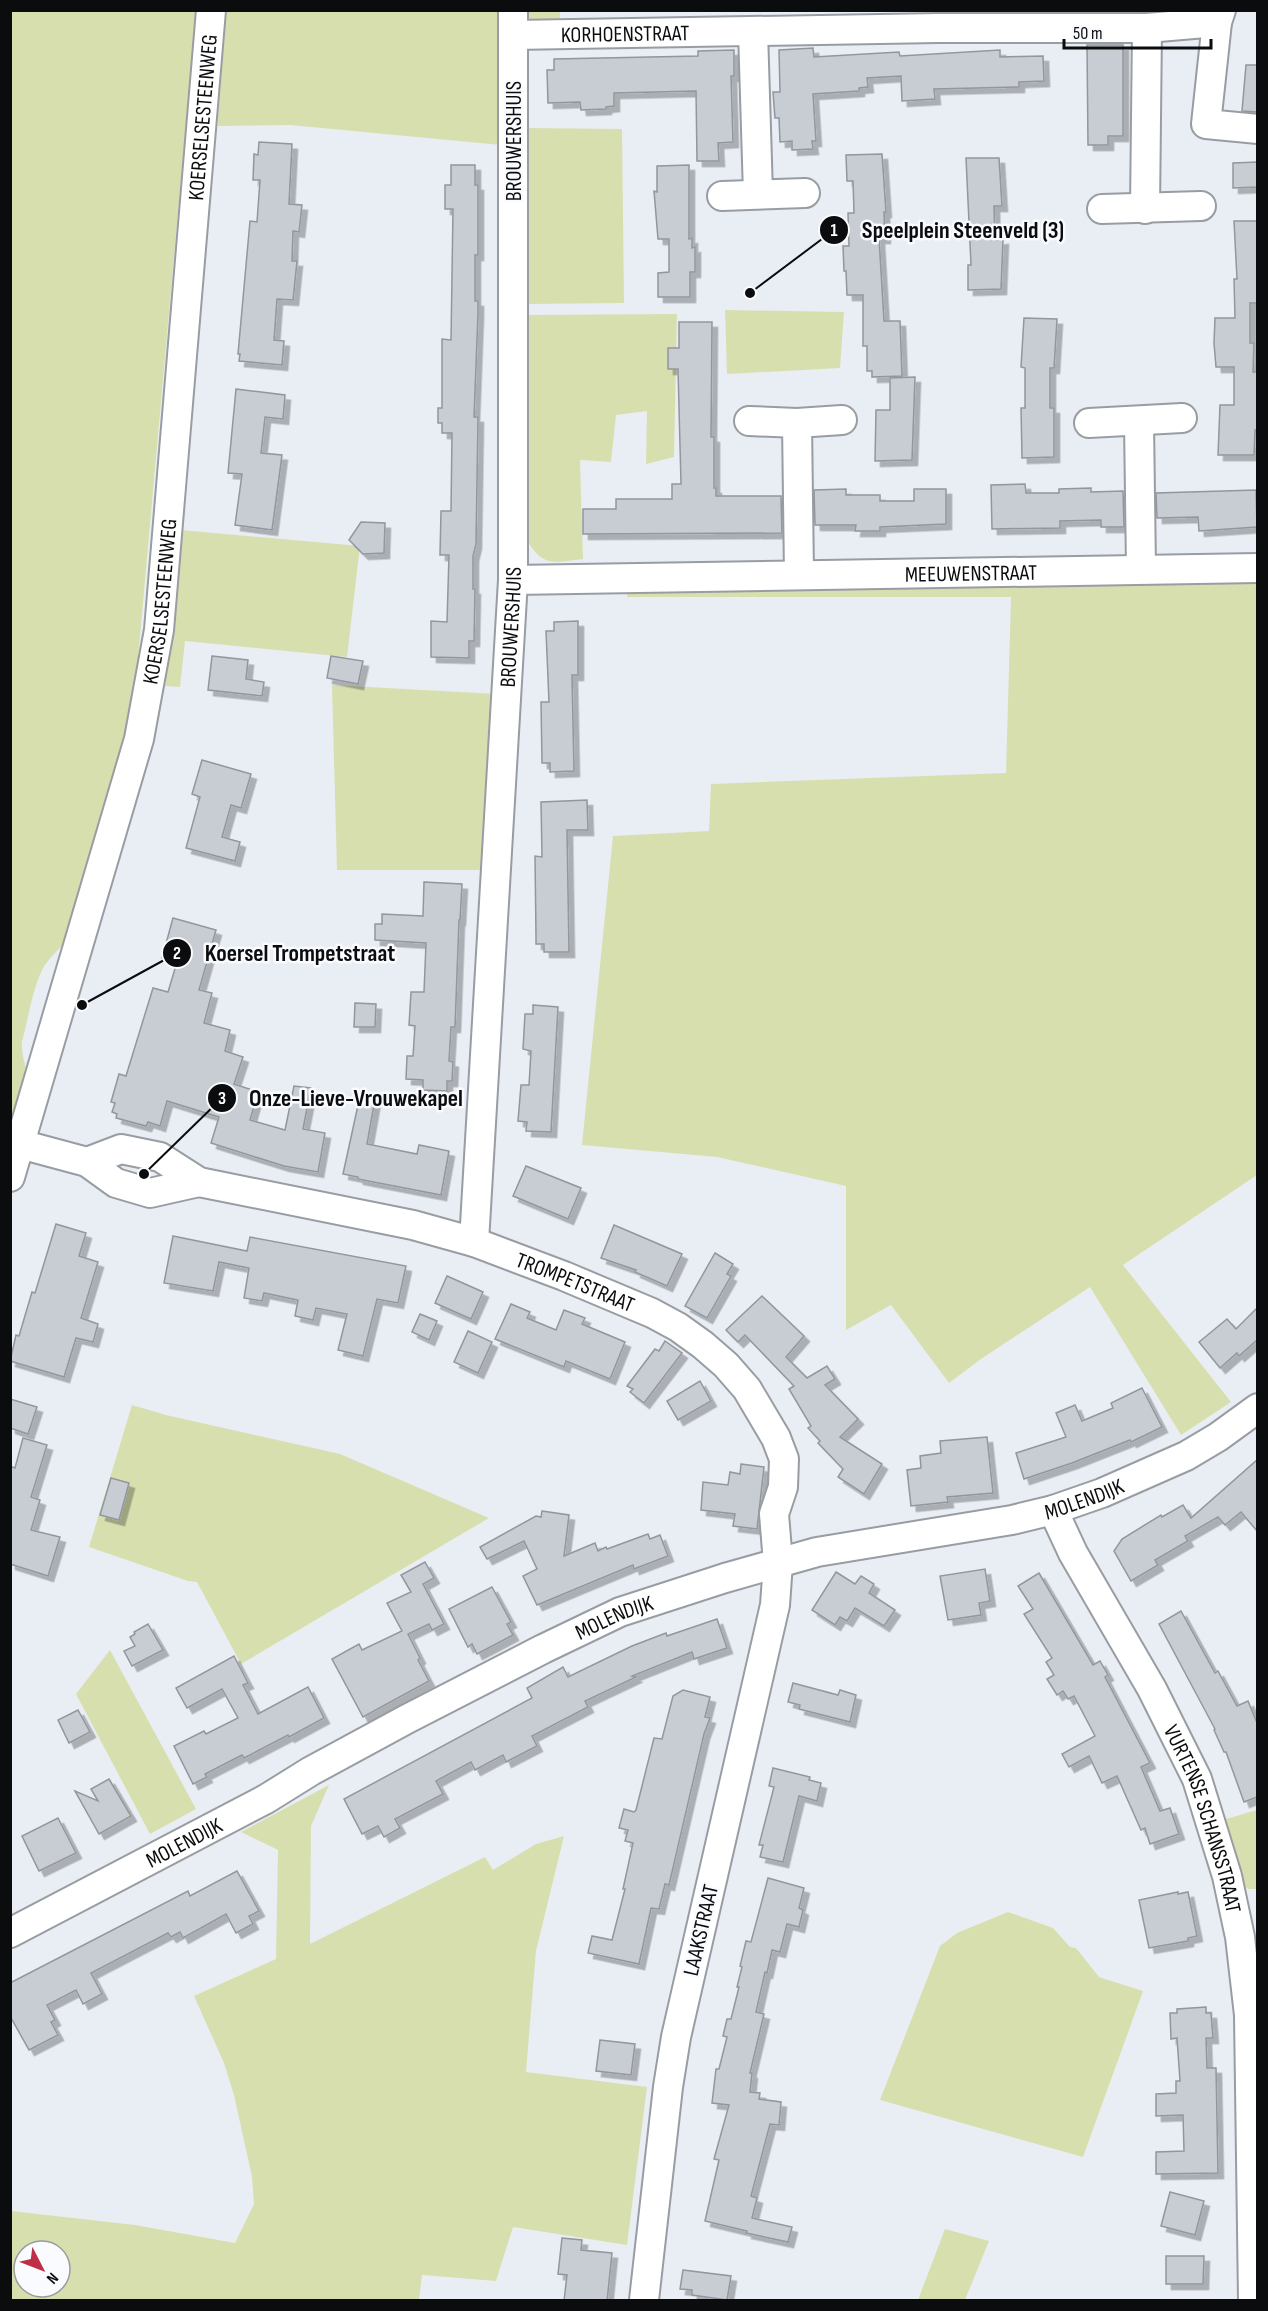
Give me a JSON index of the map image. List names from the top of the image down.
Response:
{
  "streets": {
    "street": [
      "KORHOENSTRAAT",
      "KOERSELSESTEENWEG",
      "BROUWERSHUIS",
      "MEEUWENSTRAAT",
      "TROMPETSTRAAT",
      "MOLENDIJK",
      "VURTENSE SCHANSSTRAAT",
      "LAAKSTRAAT"
    ]
  },
  "crossings": [
    ["KORHOENSTRAAT", "BROUWERSHUIS"],
    ["KOERSELSESTEENWEG", "TROMPETSTRAAT"],
    ["BROUWERSHUIS", "MEEUWENSTRAAT"],
    ["BROUWERSHUIS", "TROMPETSTRAAT"],
    ["TROMPETSTRAAT", "MOLENDIJK"],
    ["TROMPETSTRAAT", "LAAKSTRAAT"],
    ["MOLENDIJK", "VURTENSE SCHANSSTRAAT"],
    ["MOLENDIJK", "LAAKSTRAAT"]
  ],
  "places": ["Speelplein Steenveld (3)", "Koersel Trompetstraat", "Onze-Lieve-Vrouwekapel"],
  "scale_bar": "50 m",
  "north": "bottom right"
}
